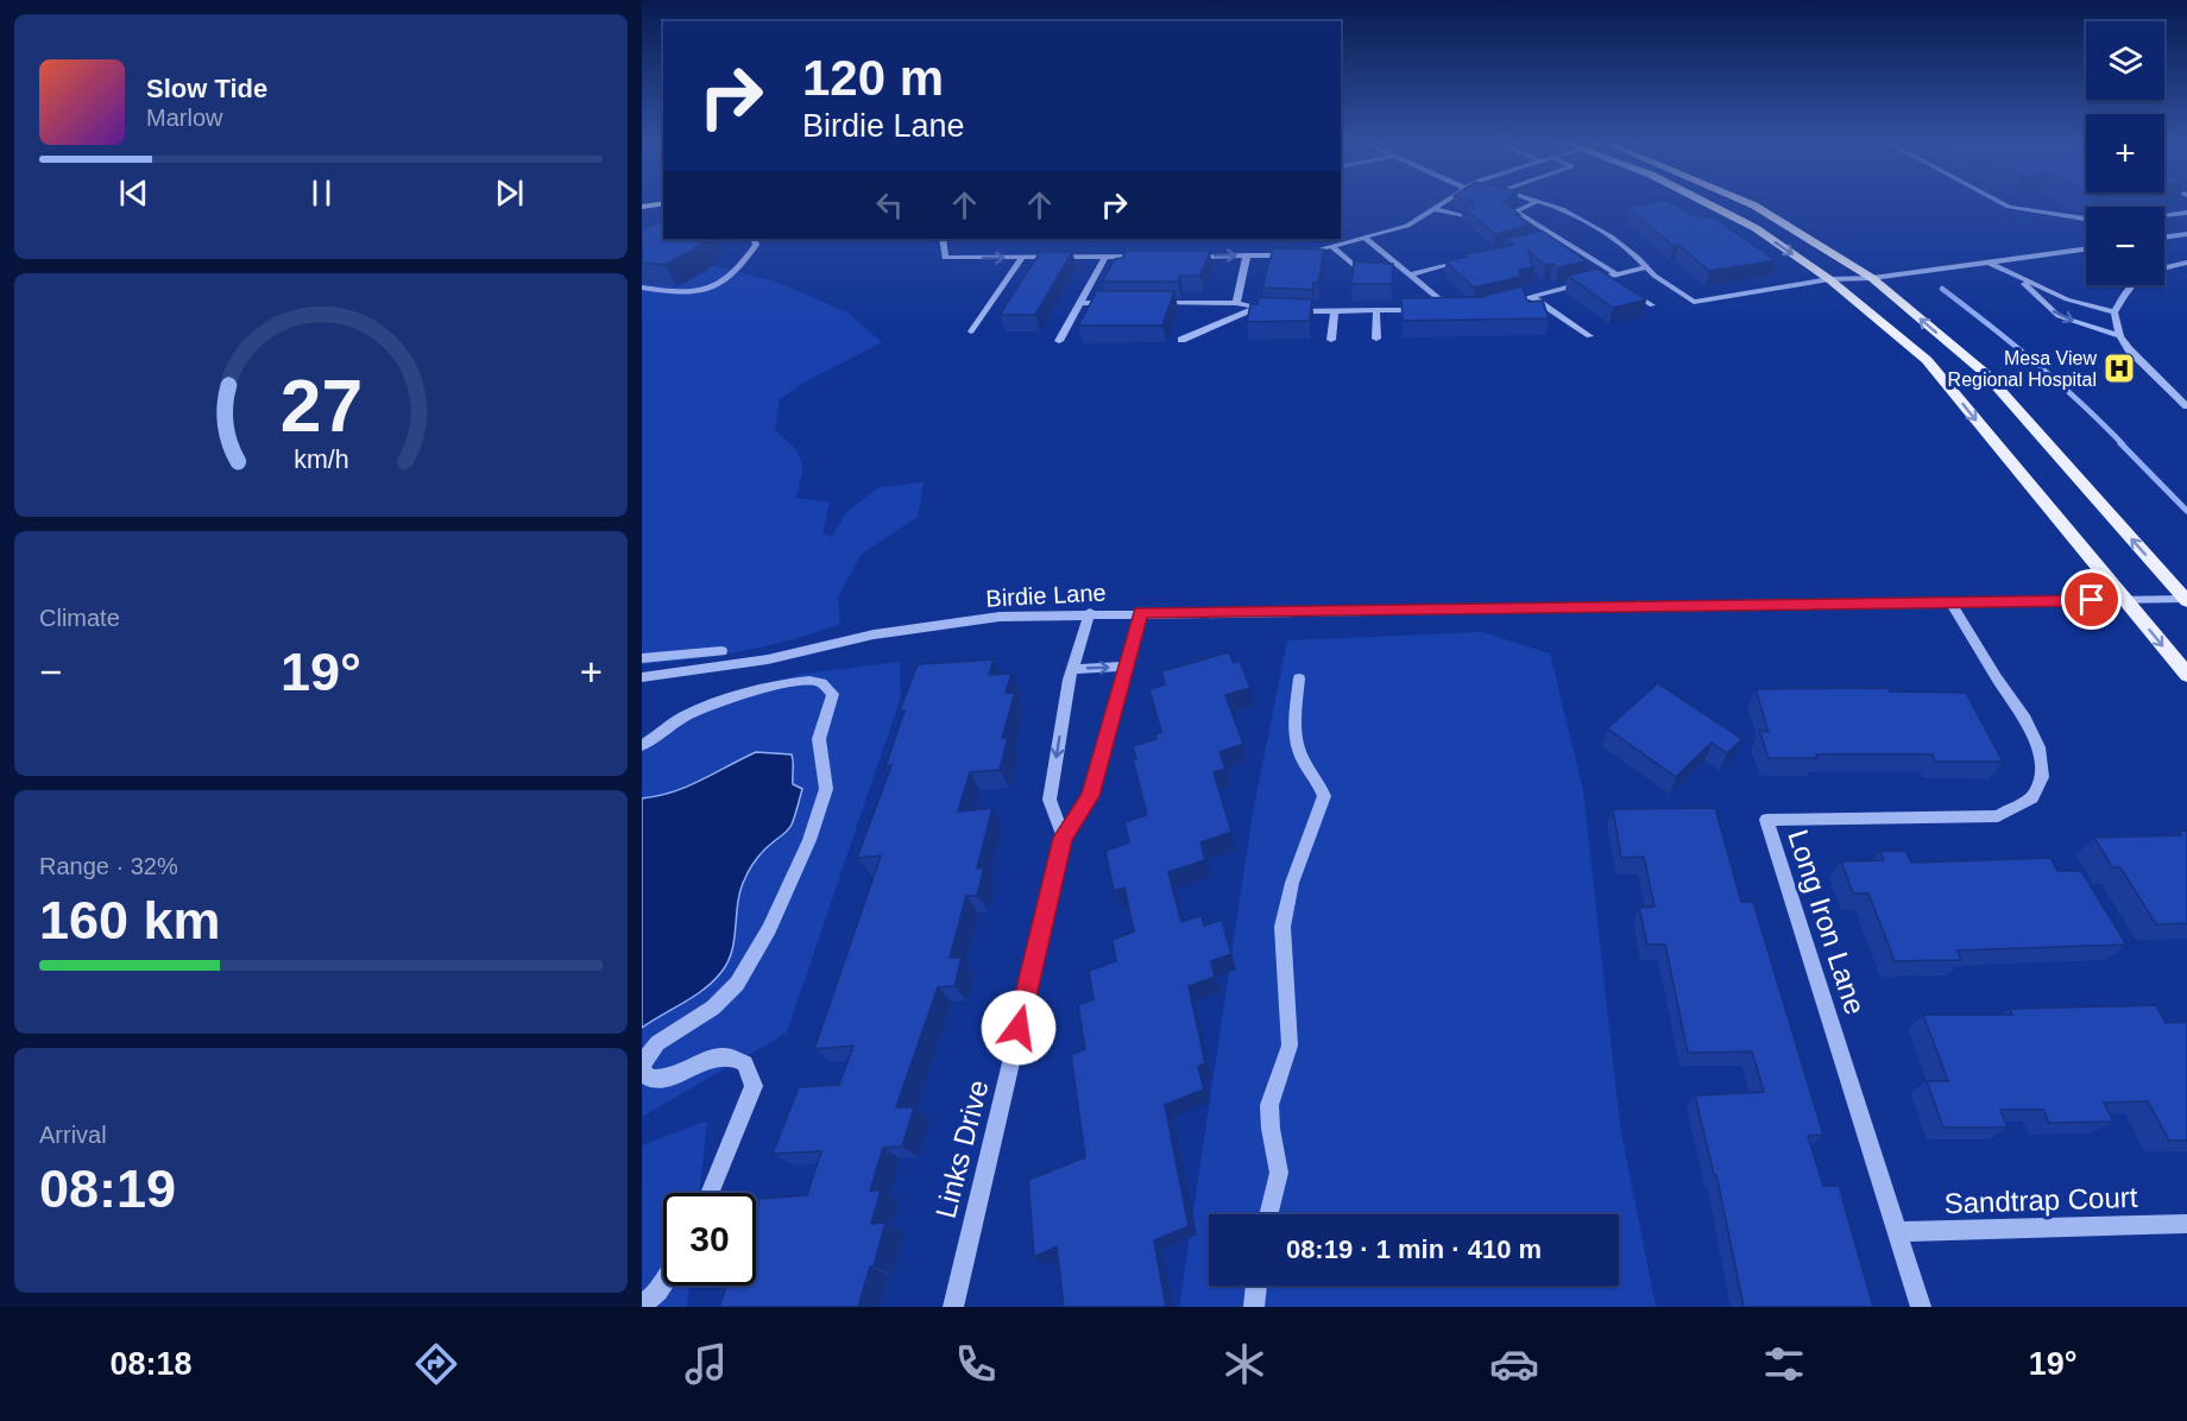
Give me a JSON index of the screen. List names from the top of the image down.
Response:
{
  "streets": {
    "street": [
      "Birdie Lane",
      "Long Iron Lane",
      "Links Drive",
      "Sandtrap Court"
    ]
  },
  "crossings": [
    ["Birdie Lane", "Long Iron Lane"],
    ["Birdie Lane", "Links Drive"],
    ["Long Iron Lane", "Sandtrap Court"]
  ],
  "places": {
    "hospital": ["Mesa View Regional Hospital"]
  },
  "page": {
    "map_buttons": ["+", "−"],
    "turn": ["120 m", "Birdie Lane"],
    "song": ["Slow Tide", "Marlow"],
    "tile": [
      "Climate",
      ["Range · 32%", "160 km"],
      ["Arrival", "08:19"]
    ],
    "heat": ["−", "19°", "+"],
    "limit": "30",
    "trip": "08:19 · 1 min · 410 m",
    "tabs": ["08:18", "19°"],
    "gauge": ["27", "km/h"]
  }
}
